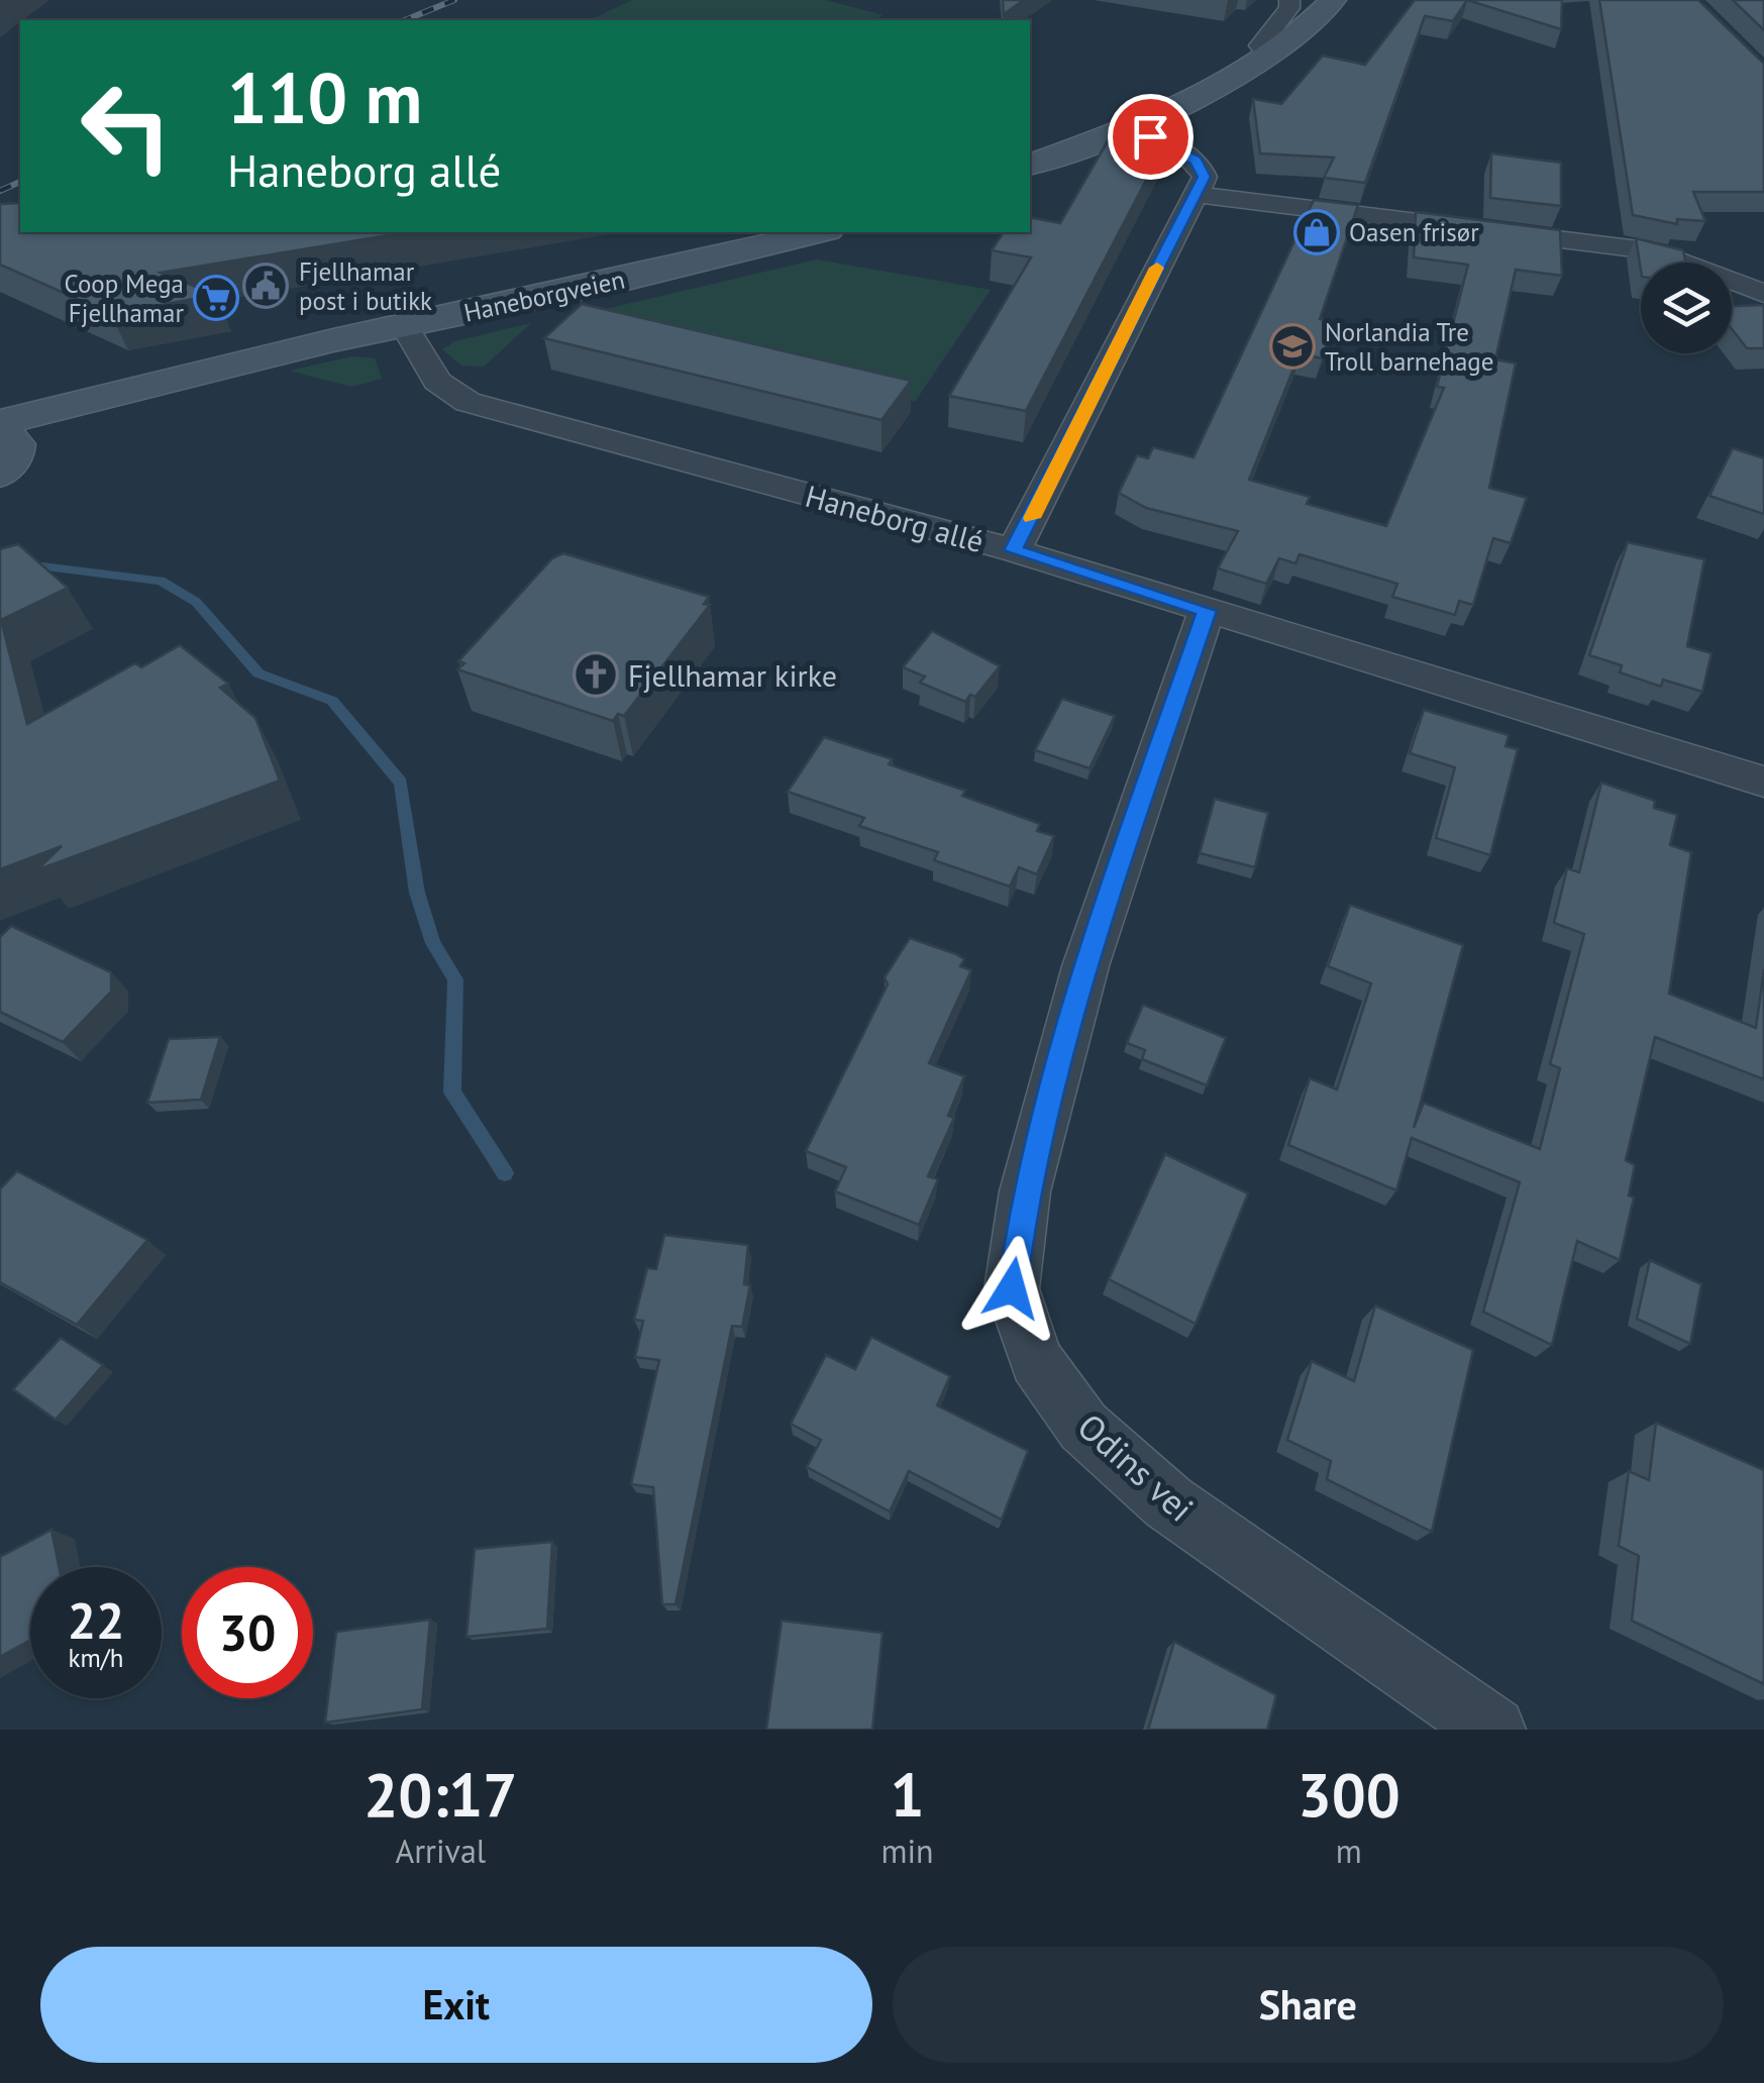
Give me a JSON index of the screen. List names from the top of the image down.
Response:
{
  "streets": {
    "street": ["Haneborgveien", "Haneborg allé", "Odins vei"]
  },
  "crossings": [
    ["Haneborgveien", "Haneborg allé"],
    ["Haneborg allé", "Odins vei"]
  ],
  "places": {
    "shop": ["Oasen frisør"],
    "public building": ["Fjellhamar post i butikk"],
    "supermarket": ["Coop Mega Fjellhamar"],
    "school or university": ["Norlandia Tre Troll barnehage"],
    "church": ["Fjellhamar kirke"]
  },
  "page": {
    "turn": ["110 m", "Haneborg allé"],
    "speed": "22 km/h",
    "limit": "30",
    "eta": [
      "20:17",
      "Arrival",
      "1",
      "min",
      "300",
      "m"
    ],
    "buttons": ["Exit", "Share"]
  }
}
